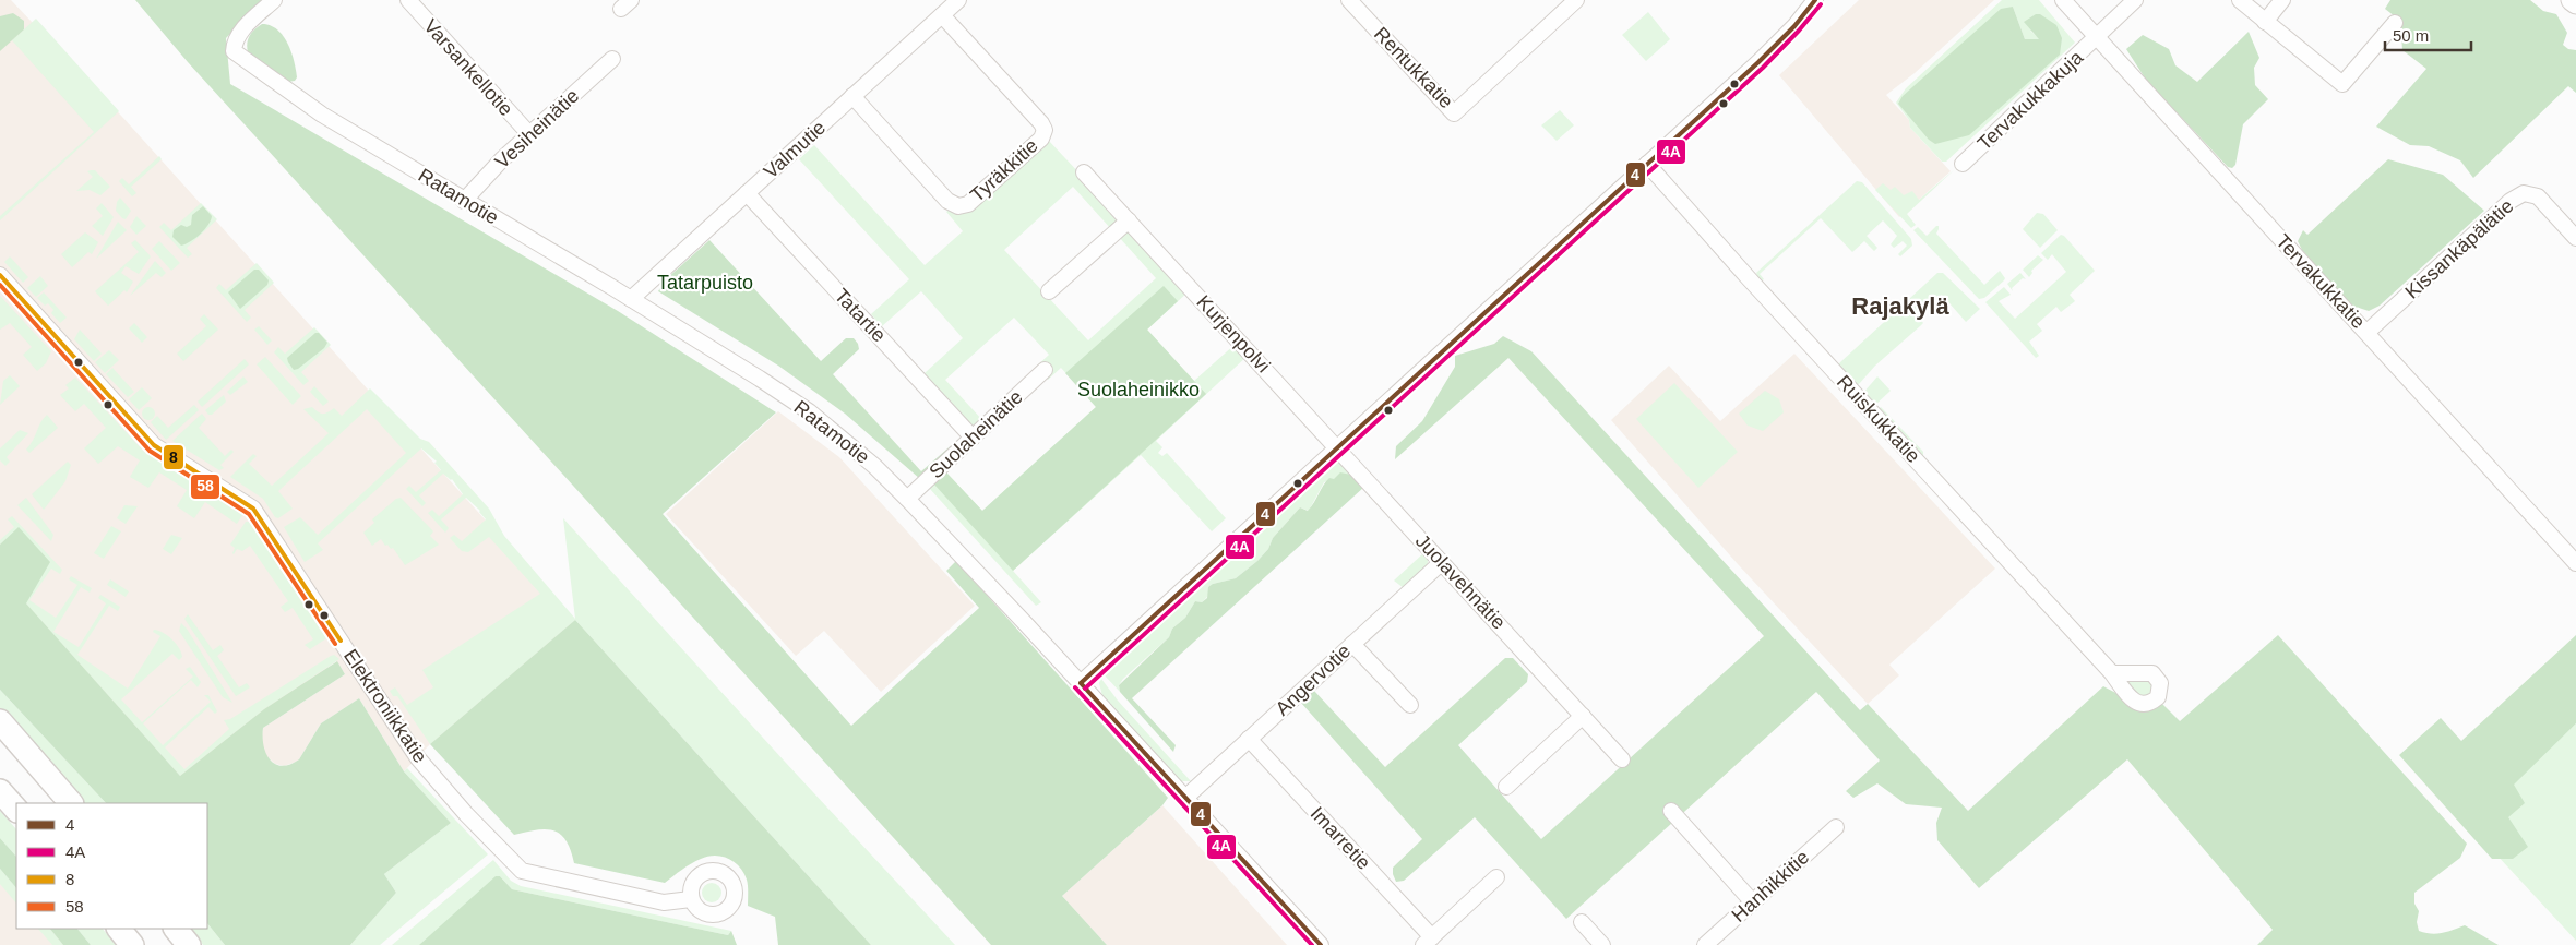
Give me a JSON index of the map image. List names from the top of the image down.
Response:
{
  "streets": {
    "street": [
      "Varsankellotie",
      "Rentukkatie",
      "Tervakukkakuja",
      "Vesiheinätie",
      "Valmutie",
      "Tyräkkitie",
      "Ratamotie",
      "Kissankäpälätie",
      "Tervakukkatie",
      "Tatartie",
      "Kurjenpolvi",
      "Ruiskukkatie",
      "Suolaheinätie",
      "Juolavehnätie",
      "Angervotie",
      "Elektroniikkatie",
      "Imarretie",
      "Hanhikkitie"
    ]
  },
  "crossings": [
    ["Varsankellotie", "Vesiheinätie"],
    ["Tervakukkakuja", "Tervakukkatie"],
    ["Vesiheinätie", "Ratamotie"],
    ["Valmutie", "Tyräkkitie"],
    ["Valmutie", "Ratamotie"],
    ["Valmutie", "Tatartie"],
    ["Ratamotie", "Suolaheinätie"],
    ["Ratamotie", "Angervotie"],
    ["Kissankäpälätie", "Tervakukkatie"],
    ["Tatartie", "Suolaheinätie"],
    ["Kurjenpolvi", "Juolavehnätie"],
    ["Juolavehnätie", "Angervotie"],
    ["Angervotie", "Imarretie"]
  ],
  "districts": ["Rajakylä"],
  "parks": ["Tatarpuisto", "Suolaheinikko"],
  "lines": [
    "transit line 4",
    "transit line 4A",
    "transit line 8",
    "transit line 58"
  ],
  "legend": [
    "4",
    "4A",
    "8",
    "58"
  ],
  "scale_bar": "50 m"
}
